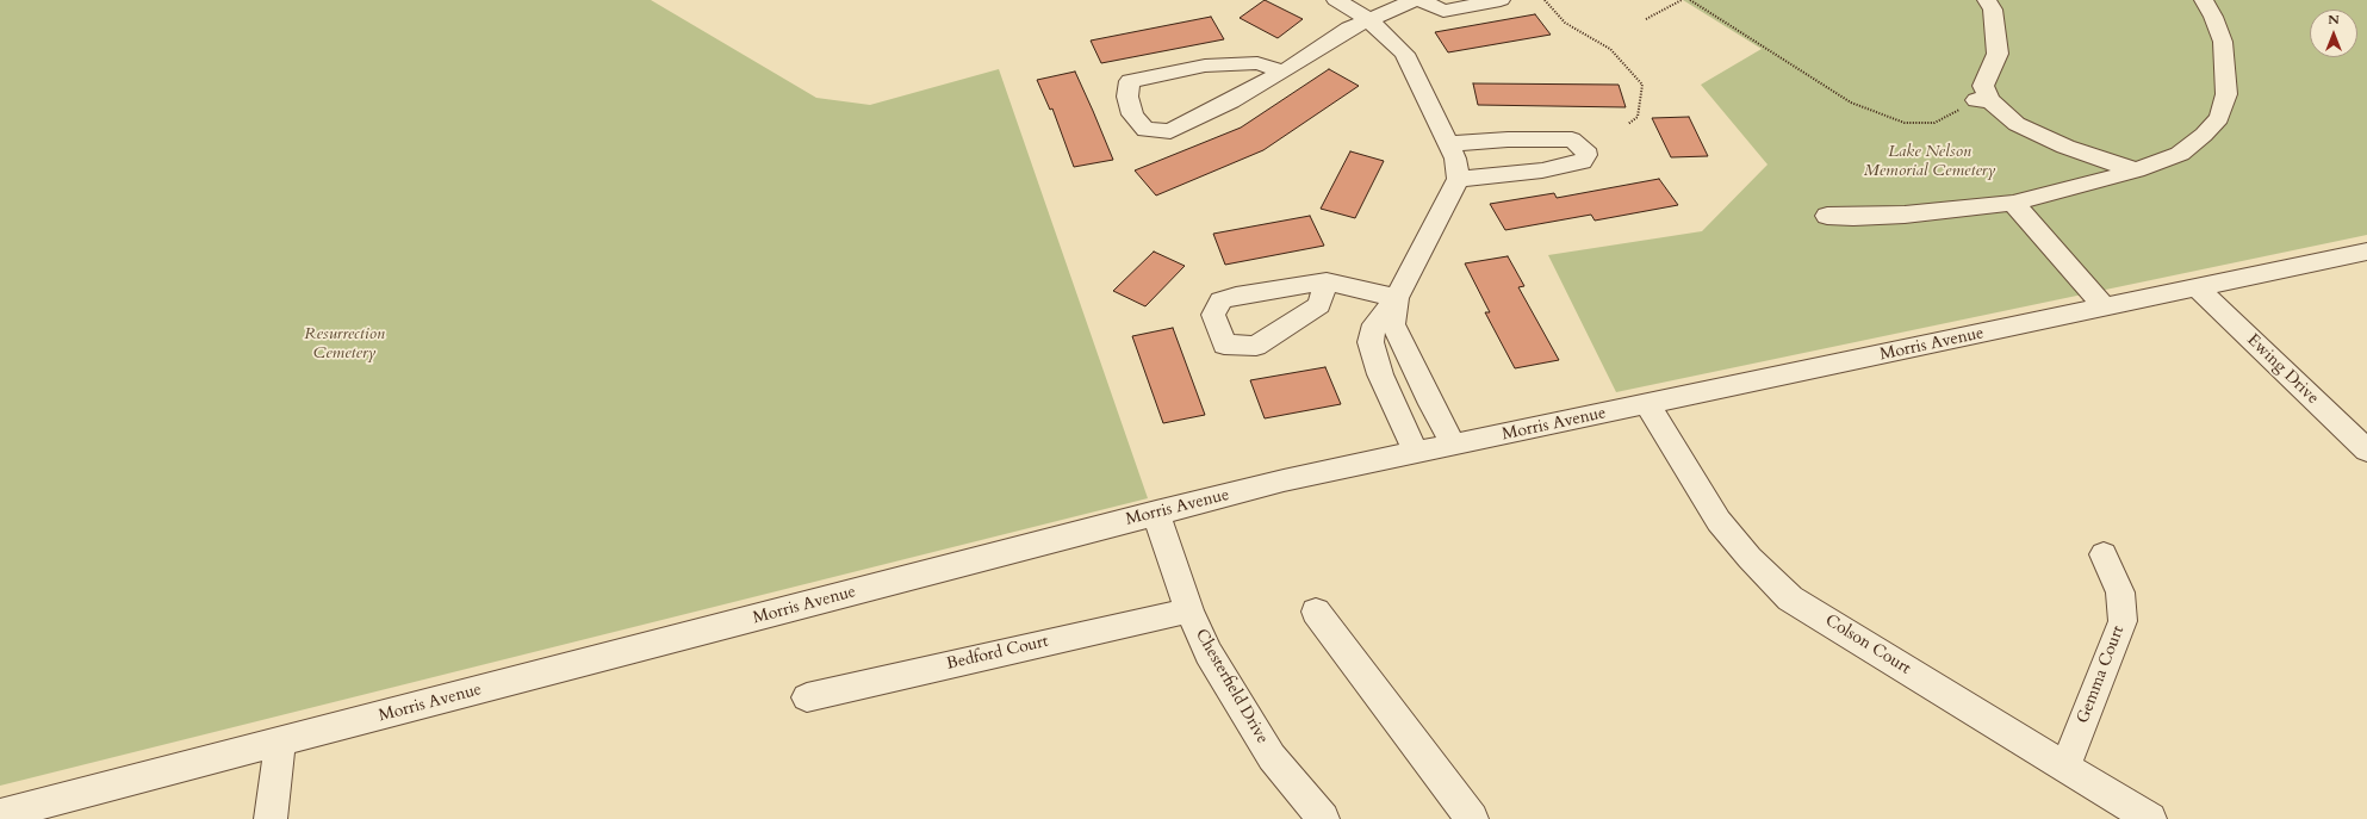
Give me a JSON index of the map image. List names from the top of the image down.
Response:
{
  "streets": {
    "street": [
      "Morris Avenue",
      "Ewing Drive",
      "Colson Court",
      "Bedford Court",
      "Gemma Court",
      "Chesterfield Drive"
    ]
  },
  "crossings": [
    ["Morris Avenue", "Ewing Drive"],
    ["Morris Avenue", "Colson Court"],
    ["Morris Avenue", "Chesterfield Drive"],
    ["Colson Court", "Gemma Court"],
    ["Bedford Court", "Chesterfield Drive"]
  ],
  "parks": ["Lake Nelson Memorial Cemetery", "Resurrection Cemetery"],
  "north": "top"
}
